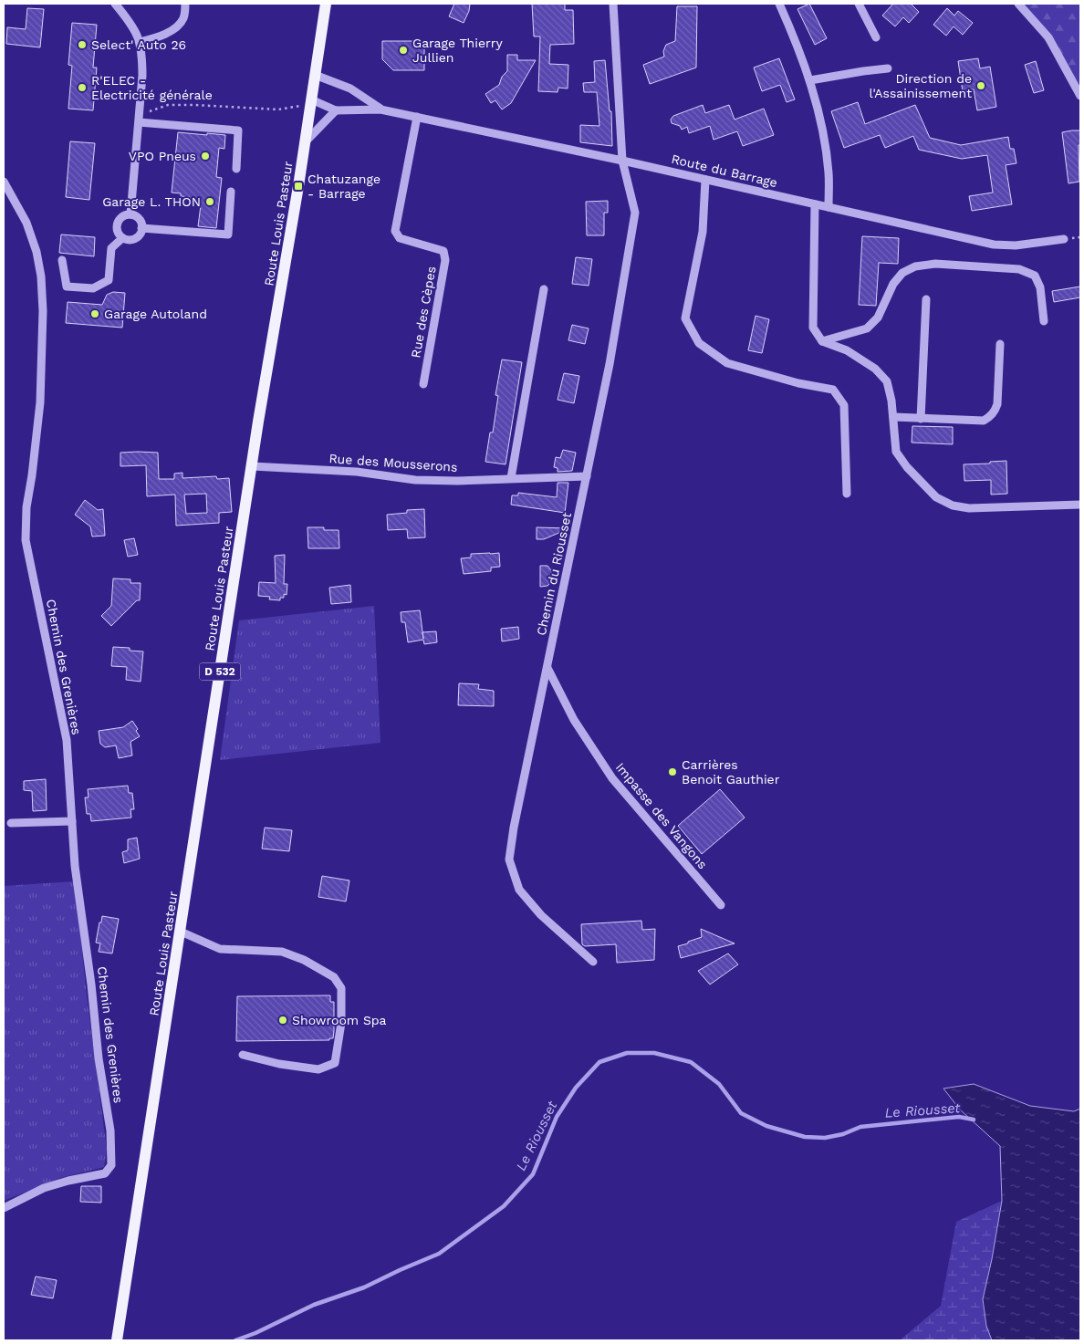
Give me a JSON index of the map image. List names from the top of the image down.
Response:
{
  "streets": {
    "main road": ["Route Louis Pasteur", "D 532"],
    "street": [
      "Route du Barrage",
      "Rue des Cèpes",
      "Rue des Mousserons",
      "Chemin du Riousset",
      "Chemin des Grenières",
      "Impasse des Vangons"
    ]
  },
  "crossings": [
    ["Route du Barrage", "Route Louis Pasteur"],
    ["Route du Barrage", "Rue des Cèpes"],
    ["Route du Barrage", "Chemin du Riousset"],
    ["Route Louis Pasteur", "Rue des Mousserons"],
    ["Rue des Mousserons", "Chemin du Riousset"],
    ["Chemin du Riousset", "Impasse des Vangons"]
  ],
  "water": ["Le Riousset"],
  "places": {
    "other": [
      "Select' Auto 26",
      "Garage Thierry Jullien",
      "Direction de l'Assainissement",
      "R'ELEC - Electricité générale",
      "VPO Pneus",
      "Garage L. THON",
      "Garage Autoland",
      "Carrières Benoit Gauthier",
      "Showroom Spa"
    ],
    "transit": ["Chatuzange - Barrage"]
  }
}
